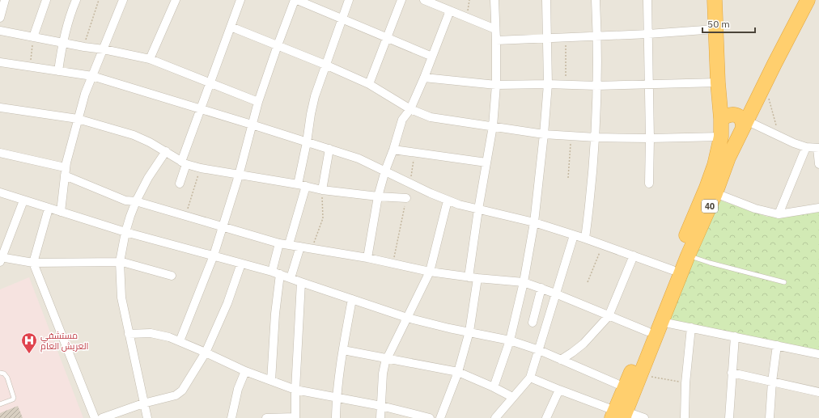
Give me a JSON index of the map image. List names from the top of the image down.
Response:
{
  "streets": {
    "highway": ["40"]
  },
  "places": {
    "hospital": ["مستشفي العريش العام"]
  },
  "scale_bar": "50 m"
}
